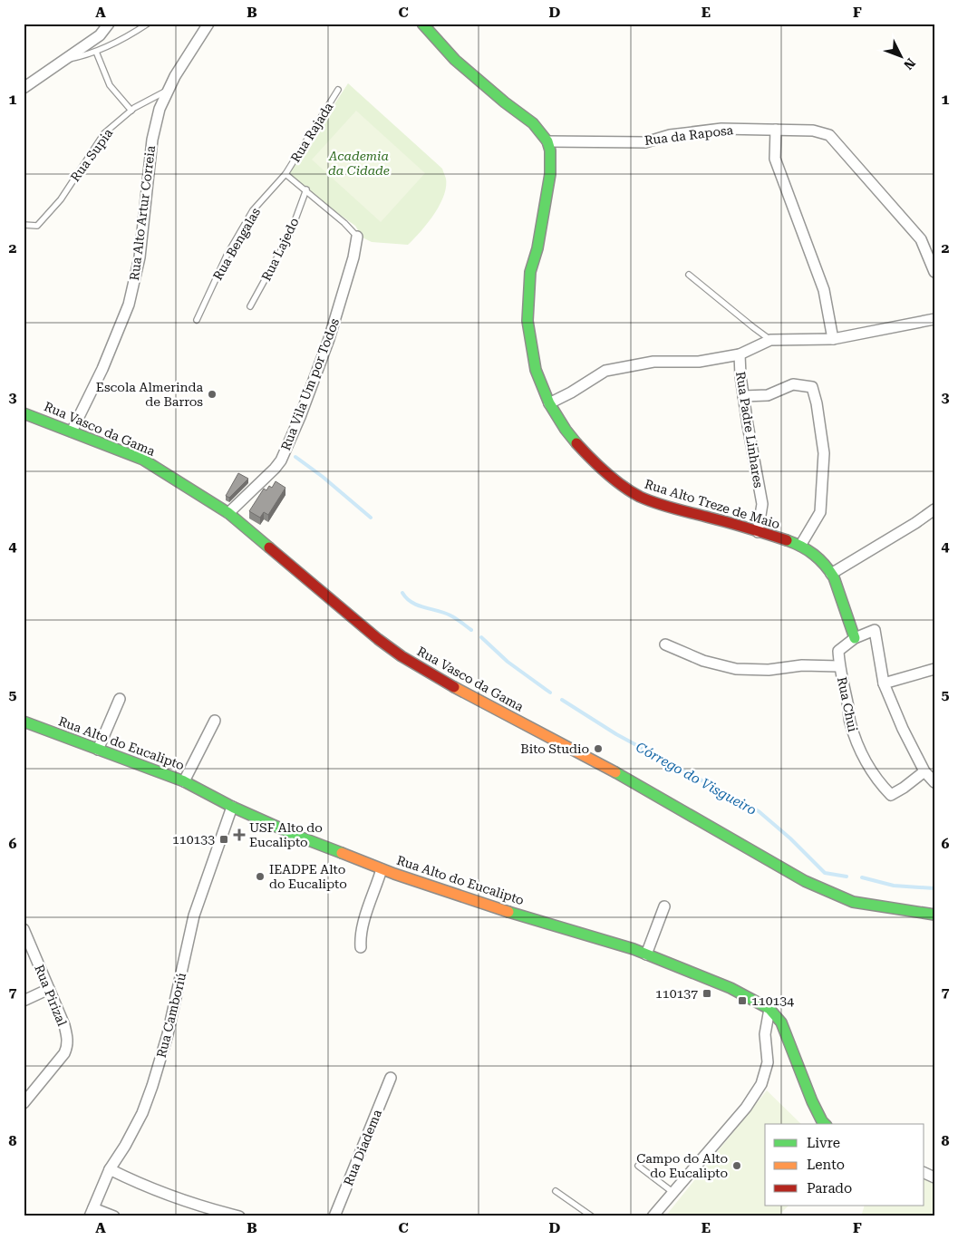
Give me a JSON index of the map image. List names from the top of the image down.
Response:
{
  "streets": {
    "street": [
      "Rua da Raposa",
      "Rua Alto Artur Correia",
      "Rua Vila Um por Todos",
      "Rua Vasco da Gama",
      "Rua Padre Linhares",
      "Rua Alto Treze de Maio",
      "Rua Chui",
      "Rua Alto do Eucalipto",
      "Rua Pirizal",
      "Rua Camboriú",
      "Rua Diadema"
    ],
    "lane": [
      "Rua Rajada",
      "Rua Supia",
      "Rua Bengalas",
      "Rua Lajedo"
    ]
  },
  "crossings": [
    ["Rua Rajada", "Rua Bengalas"],
    ["Rua da Raposa", "Rua Alto Treze de Maio"],
    ["Rua Supia", "Rua Alto Artur Correia"],
    ["Rua Alto Artur Correia", "Rua Vasco da Gama"],
    ["Rua Vila Um por Todos", "Rua Vasco da Gama"],
    ["Rua Padre Linhares", "Rua Alto Treze de Maio"],
    ["Rua Alto Treze de Maio", "Rua Chui"],
    ["Rua Alto do Eucalipto", "Rua Camboriú"]
  ],
  "water": ["Córrego do Visgueiro"],
  "parks": ["Academia da Cidade"],
  "places": {
    "other": [
      "Escola Almerinda de Barros",
      "Bito Studio",
      "IEADPE Alto do Eucalipto",
      "Campo do Alto do Eucalipto"
    ],
    "health": ["USF Alto do Eucalipto"],
    "transit": ["110133", "110137", "110134"]
  },
  "legend": ["Livre", "Lento", "Parado"],
  "north": "bottom right",
  "grid": {
    "columns": [
      "A",
      "B",
      "C",
      "D",
      "E",
      "F"
    ],
    "rows": [
      "1",
      "2",
      "3",
      "4",
      "5",
      "6",
      "7",
      "8"
    ]
  }
}
